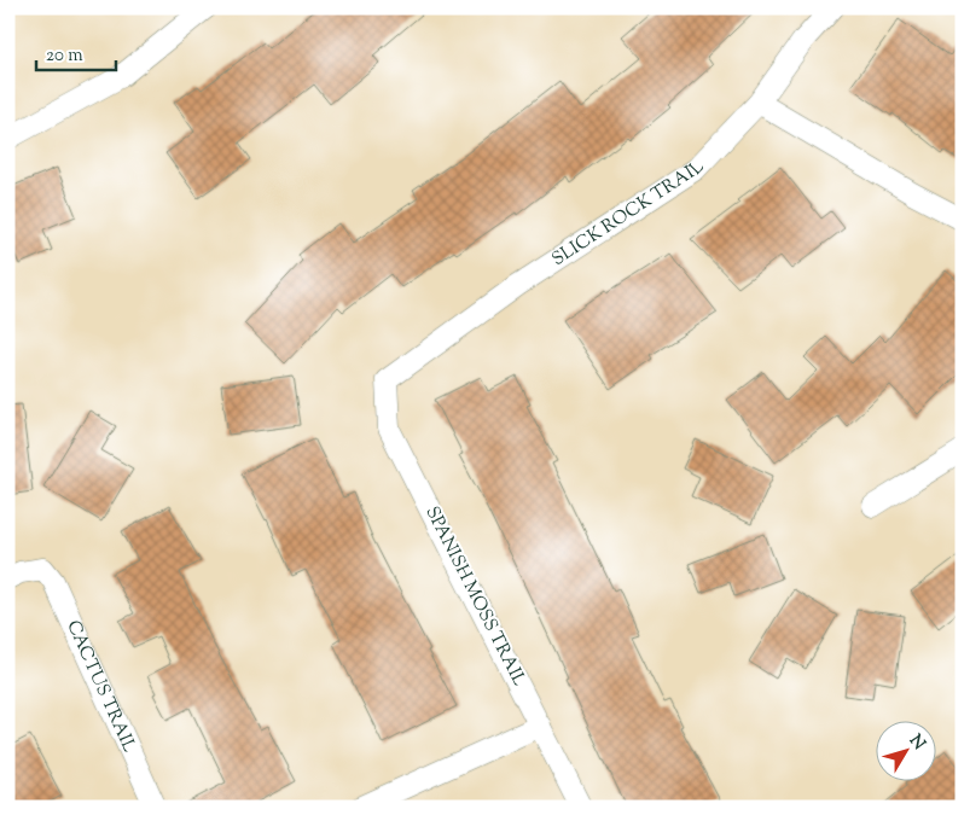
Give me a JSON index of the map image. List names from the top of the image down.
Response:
{
  "streets": {
    "street": ["SLICK ROCK TRAIL", "SPANISH MOSS TRAIL", "CACTUS TRAIL"]
  },
  "crossings": [
    ["SLICK ROCK TRAIL", "SPANISH MOSS TRAIL"]
  ],
  "scale_bar": "20 m",
  "north": "top right"
}
